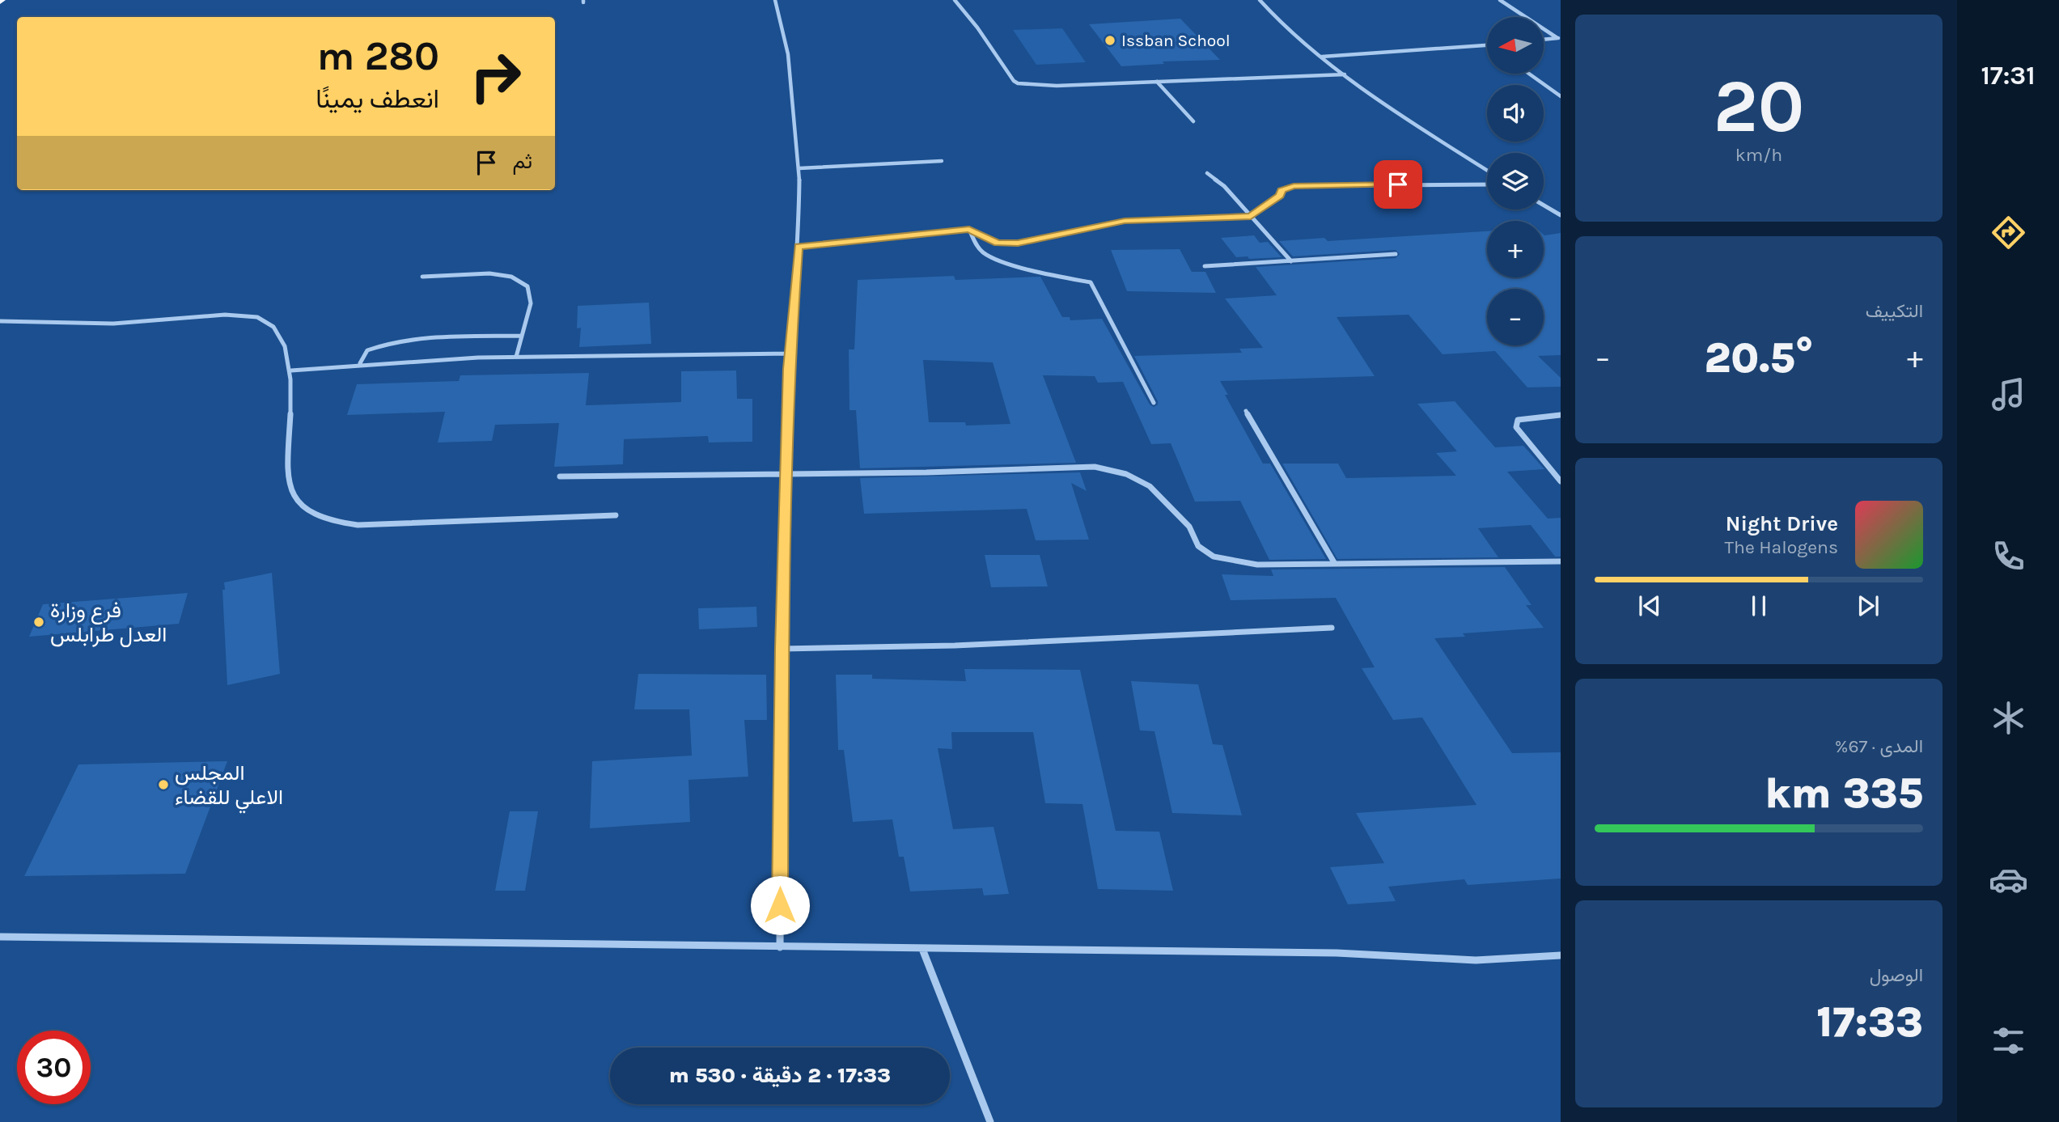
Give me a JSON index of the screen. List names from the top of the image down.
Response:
{
  "places": ["Issban School", "فرع وزارة العدل طرابلس", "المجلس الاعلي للقضاء"],
  "north": "left",
  "page": {
    "tabs": "17:31",
    "tile": [
      ["20", "km/h"],
      "التكييف",
      ["المدى · 67%", "335 km"],
      ["الوصول", "17:33"]
    ],
    "map_buttons": ["+", "−"],
    "turn": ["280 m", "انعطف يمينًا"],
    "then": "ثم",
    "heat": ["−", "20.5°", "+"],
    "song": ["Night Drive", "The Halogens"],
    "limit": "30",
    "trip": "17:33 · 2 دقيقة · 530 m"
  }
}
